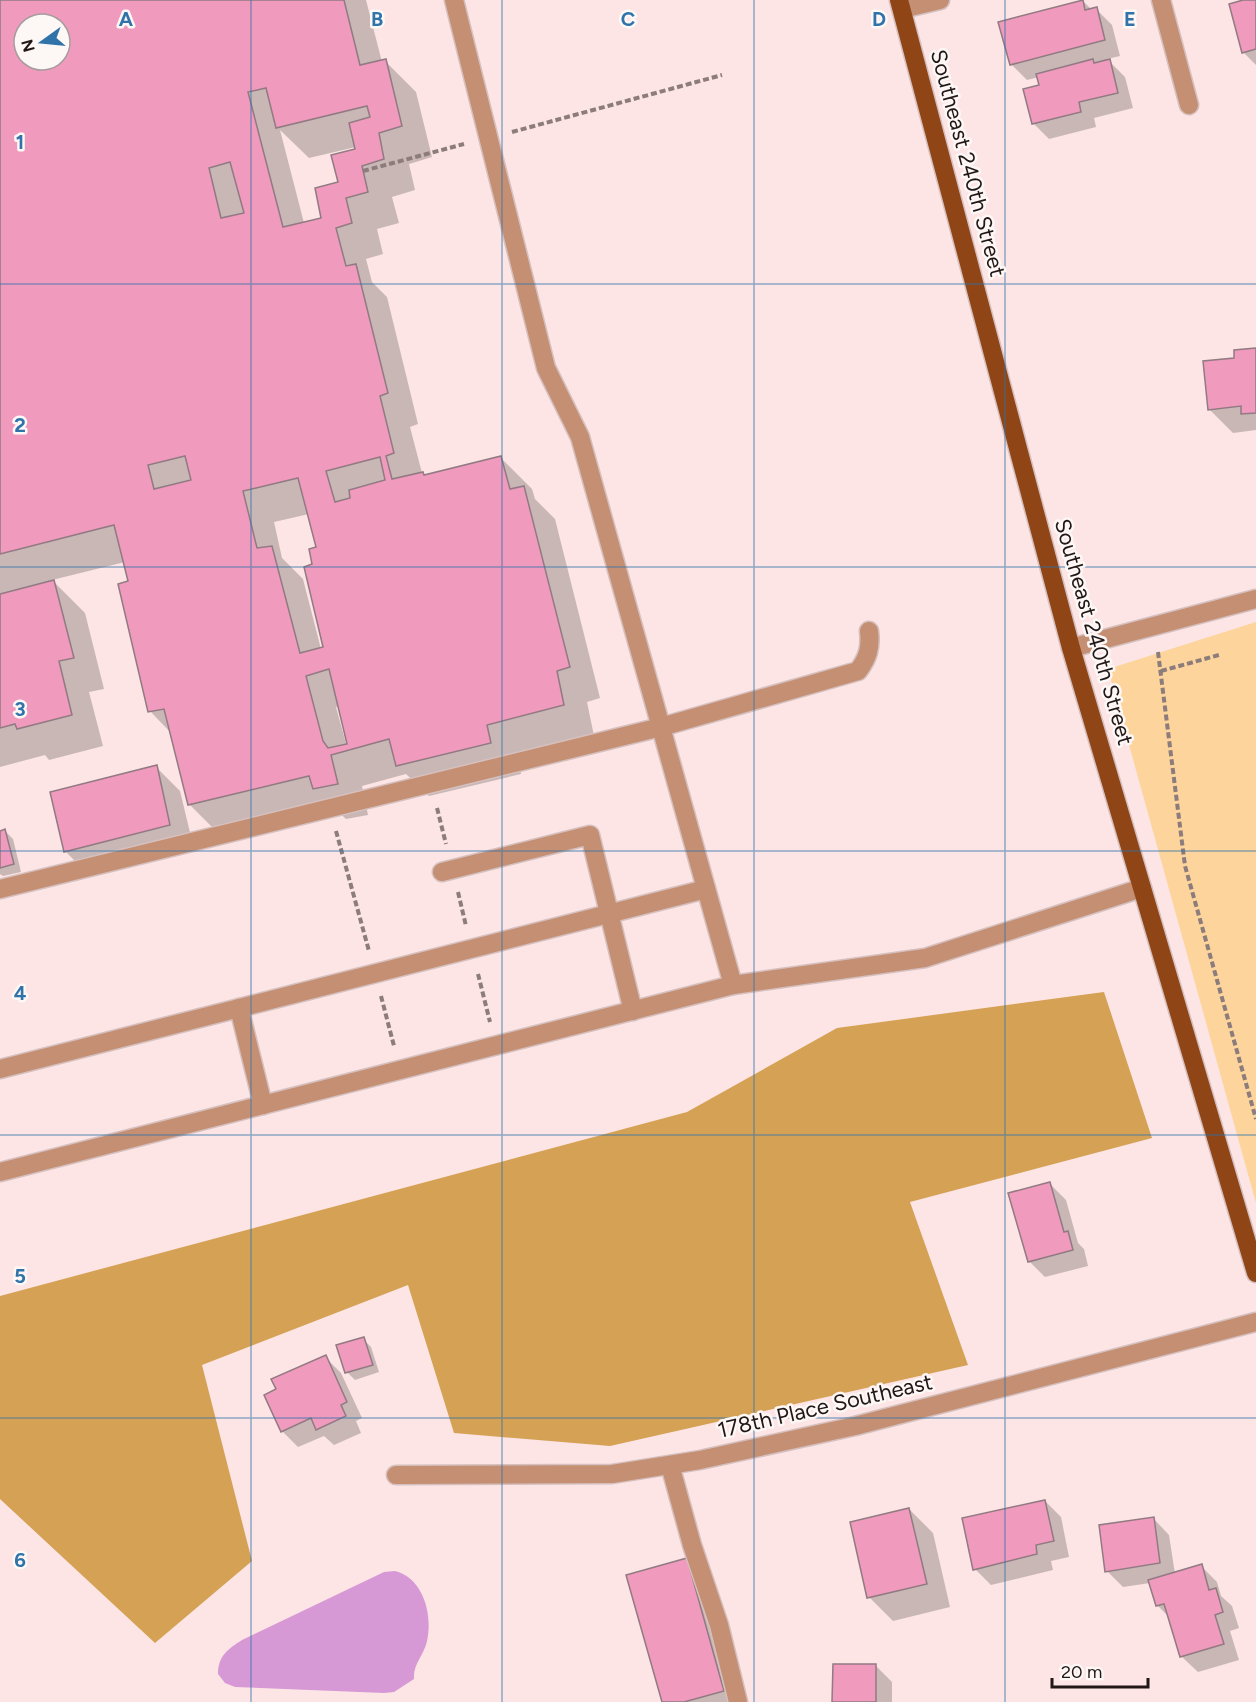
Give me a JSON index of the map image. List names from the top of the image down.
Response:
{
  "streets": {
    "main road": ["Southeast 240th Street"],
    "street": ["178th Place Southeast"]
  },
  "scale_bar": "20 m",
  "north": "left",
  "grid": {
    "columns": [
      "A",
      "B",
      "C",
      "D",
      "E"
    ],
    "rows": [
      "1",
      "2",
      "3",
      "4",
      "5",
      "6"
    ]
  }
}
